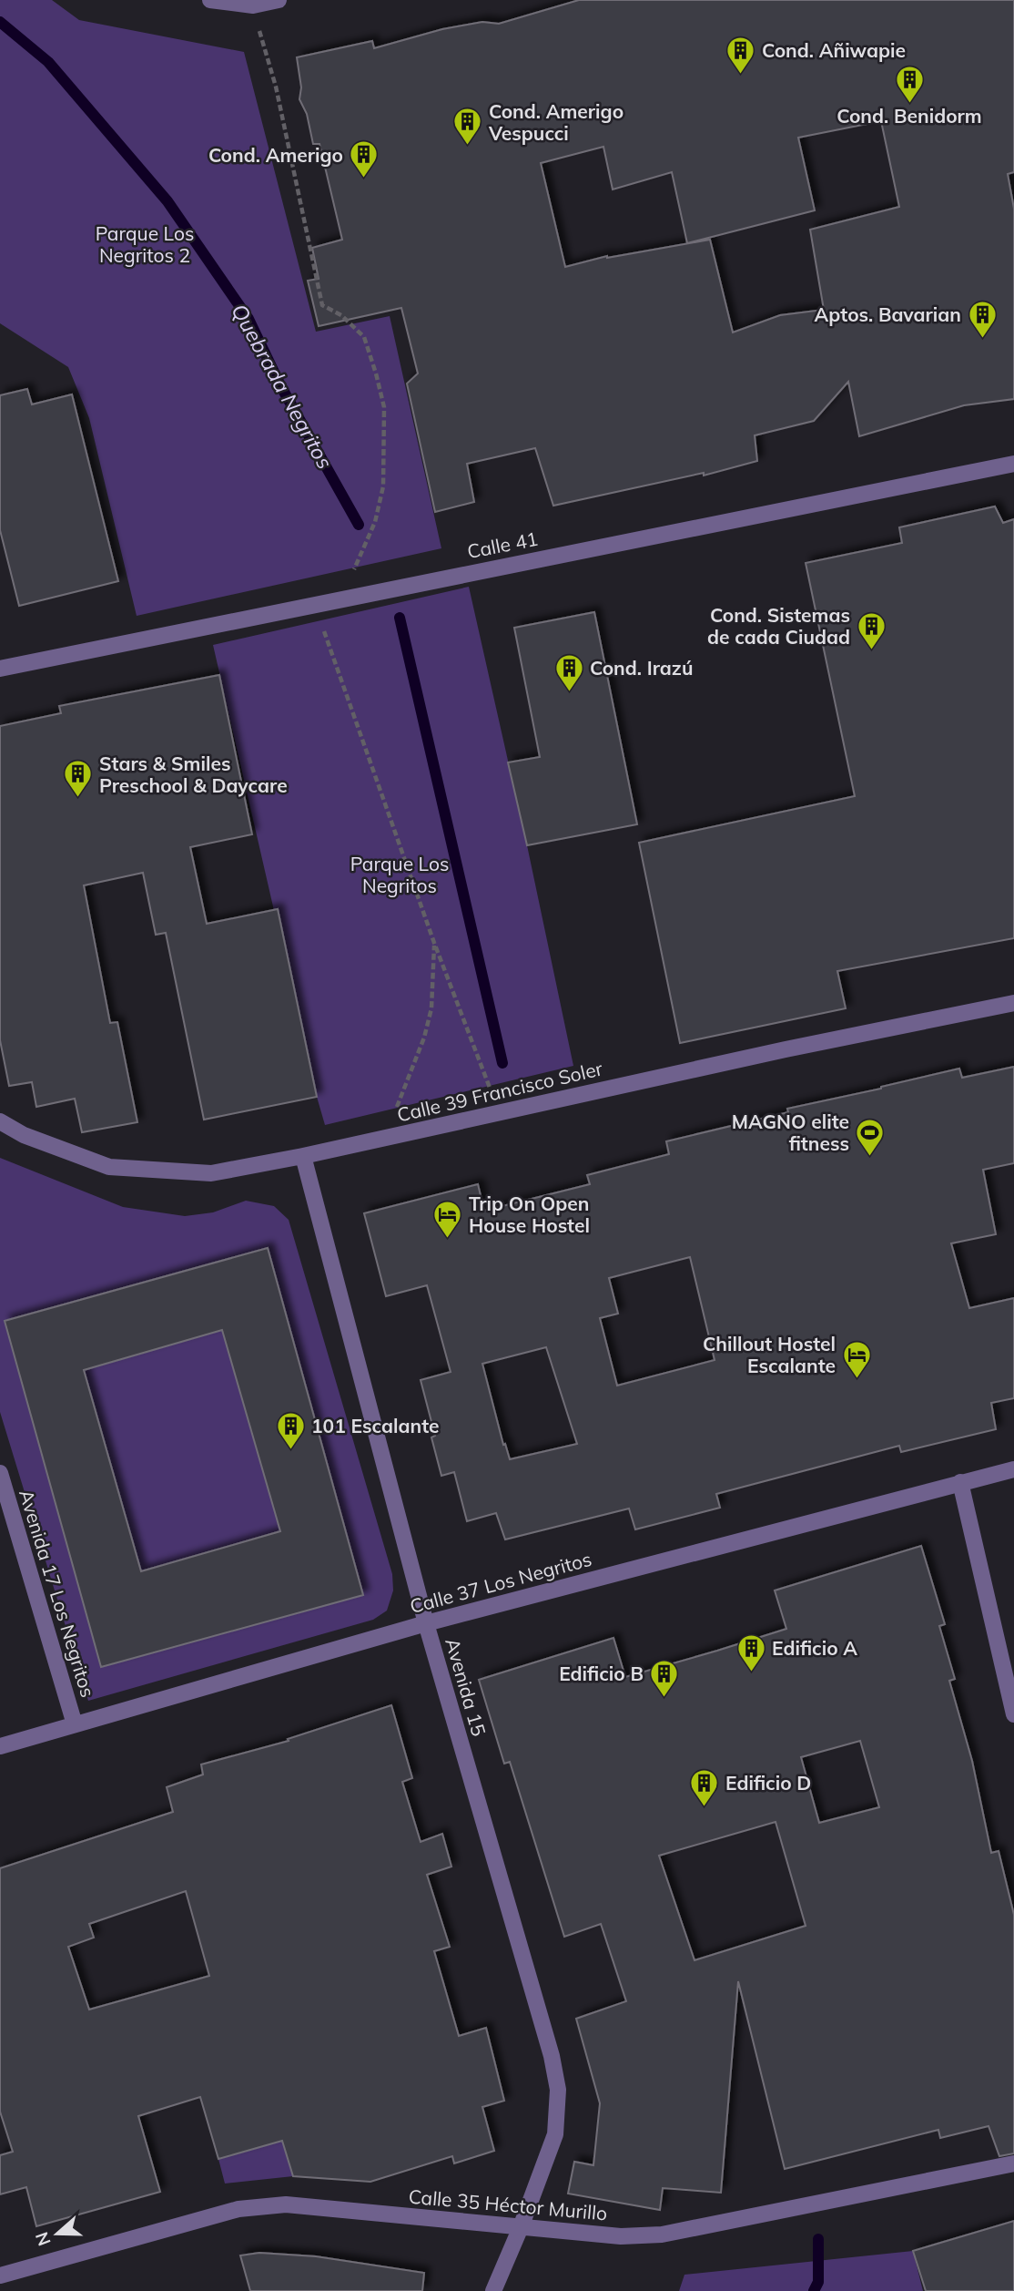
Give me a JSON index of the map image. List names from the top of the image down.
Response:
{
  "streets": {
    "street": [
      "Calle 41",
      "Calle 39 Francisco Soler",
      "Calle 37 Los Negritos",
      "Avenida 17 Los Negritos",
      "Avenida 15",
      "Calle 35 Héctor Murillo"
    ]
  },
  "crossings": [
    ["Calle 39 Francisco Soler", "Avenida 15"],
    ["Calle 37 Los Negritos", "Avenida 17 Los Negritos"],
    ["Calle 37 Los Negritos", "Avenida 15"],
    ["Avenida 15", "Calle 35 Héctor Murillo"]
  ],
  "water": ["Quebrada Negritos"],
  "parks": ["Parque Los Negritos 2", "Parque Los Negritos"],
  "places": {
    "building": [
      "Cond. Añiwapie",
      "Cond. Benidorm",
      "Cond. Amerigo Vespucci",
      "Cond. Amerigo",
      "Aptos. Bavarian",
      "Cond. Sistemas de cada Ciudad",
      "Cond. Irazú",
      "Stars & Smiles Preschool & Daycare",
      "101 Escalante",
      "Edificio A",
      "Edificio B",
      "Edificio D"
    ],
    "sports": ["MAGNO elite fitness"],
    "hotel": ["Trip On Open House Hostel", "Chillout Hostel Escalante"]
  },
  "north": "left"
}
